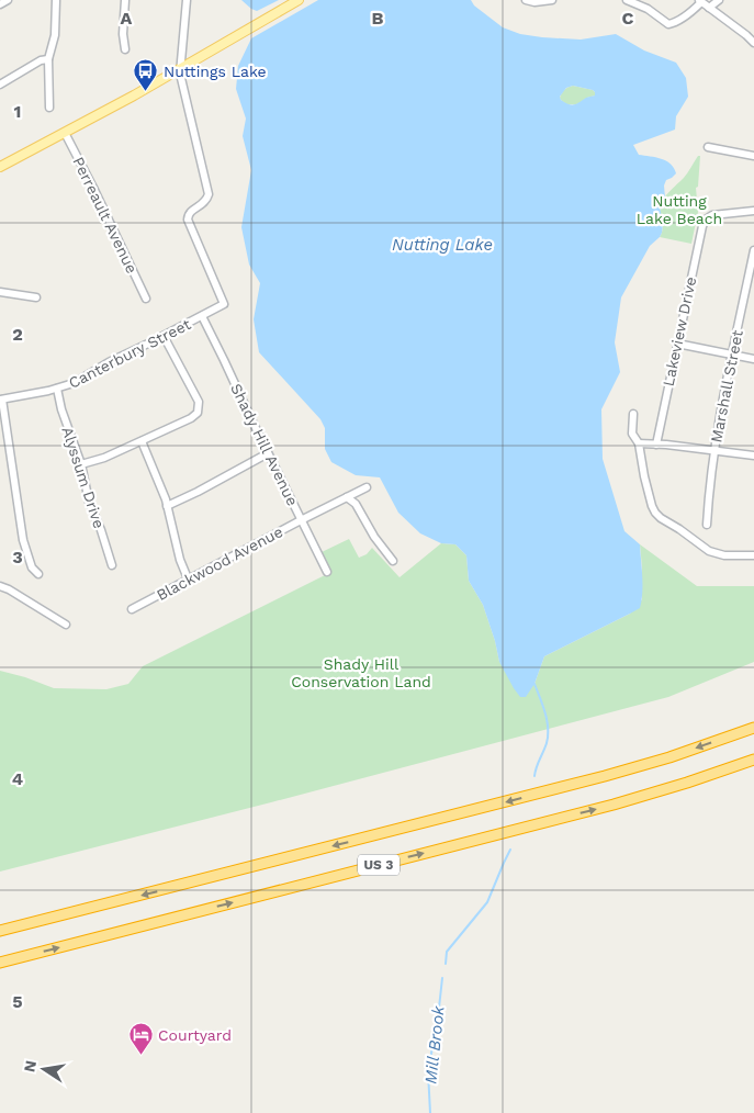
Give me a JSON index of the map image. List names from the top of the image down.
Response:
{
  "streets": {
    "highway": ["US 3"],
    "street": [
      "Perreault Avenue",
      "Lakeview Drive",
      "Canterbury Street",
      "Marshall Street",
      "Shady Hill Avenue",
      "Alyssum Drive",
      "Blackwood Avenue"
    ]
  },
  "crossings": [
    ["Canterbury Street", "Shady Hill Avenue"],
    ["Canterbury Street", "Alyssum Drive"],
    ["Shady Hill Avenue", "Blackwood Avenue"]
  ],
  "water": ["Nutting Lake", "Mill Brook"],
  "parks": ["Nutting Lake Beach", "Shady Hill Conservation Land"],
  "places": {
    "bus stop": ["Nuttings Lake"],
    "hotel": ["Courtyard"]
  },
  "north": "left",
  "grid": {
    "columns": ["A", "B", "C"],
    "rows": [
      "1",
      "2",
      "3",
      "4",
      "5"
    ]
  }
}
